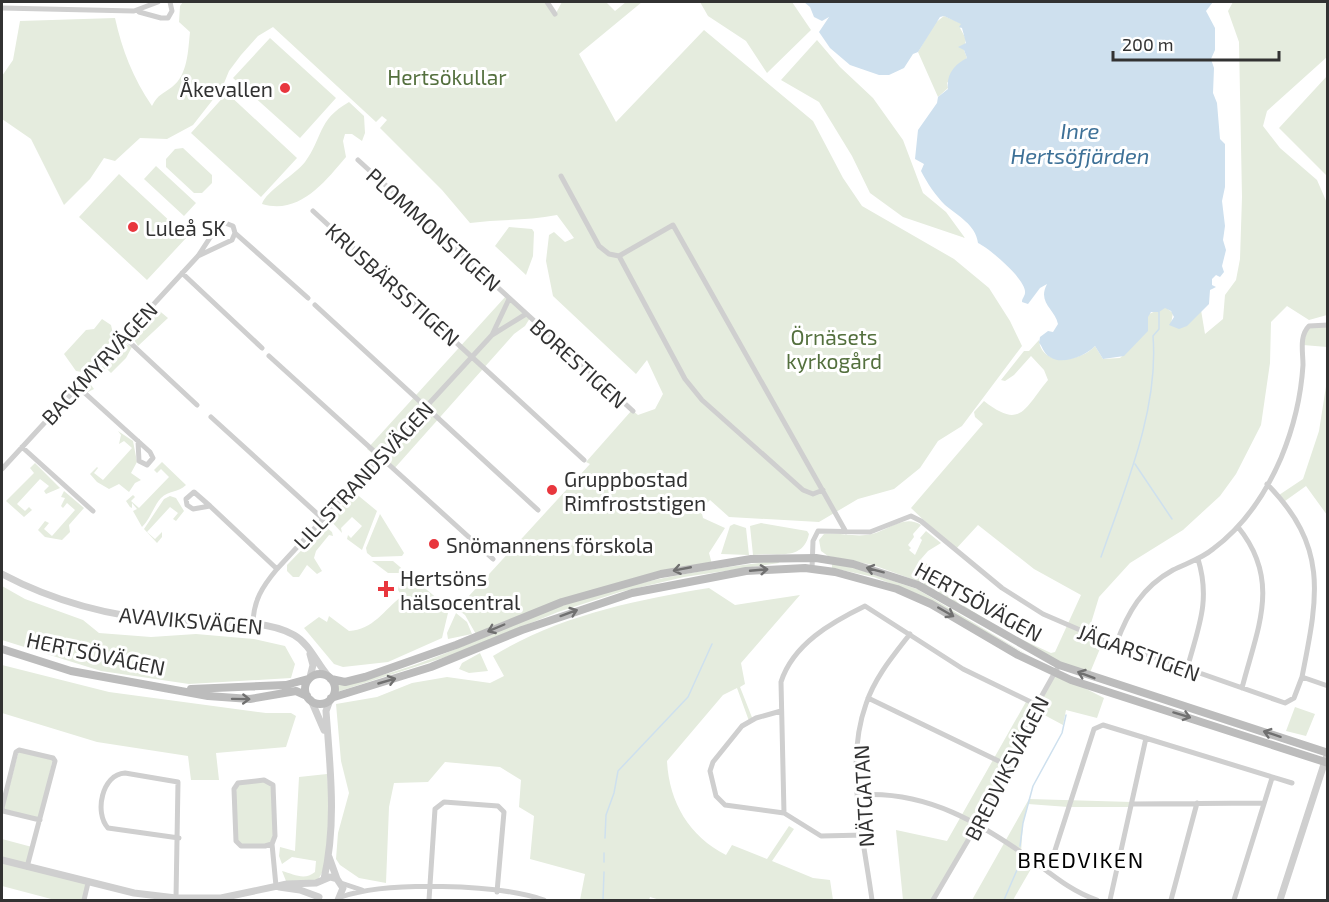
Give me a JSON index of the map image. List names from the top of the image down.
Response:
{
  "streets": {
    "main road": ["HERTSÖVÄGEN"],
    "street": [
      "PLOMMONSTIGEN",
      "KRUSBÄRSSTIGEN",
      "BACKMYRVÄGEN",
      "BORESTIGEN",
      "LILLSTRANDSVÄGEN",
      "AVAVIKSVÄGEN",
      "JÄGARSTIGEN",
      "BREDVIKSVÄGEN",
      "NÄTGATAN"
    ]
  },
  "crossings": [
    ["PLOMMONSTIGEN", "LILLSTRANDSVÄGEN"],
    ["KRUSBÄRSSTIGEN", "LILLSTRANDSVÄGEN"],
    ["BORESTIGEN", "LILLSTRANDSVÄGEN"],
    ["LILLSTRANDSVÄGEN", "AVAVIKSVÄGEN"],
    ["HERTSÖVÄGEN", "AVAVIKSVÄGEN"],
    ["HERTSÖVÄGEN", "JÄGARSTIGEN"],
    ["HERTSÖVÄGEN", "BREDVIKSVÄGEN"]
  ],
  "districts": ["BREDVIKEN"],
  "water": ["Inre Hertsöfjärden"],
  "parks": ["Hertsökullar", "Örnäsets kyrkogård"],
  "places": {
    "other": [
      "Åkevallen",
      "Luleå SK",
      "Gruppbostad Rimfroststigen",
      "Snömannens förskola"
    ],
    "health": ["Hertsöns hälsocentral"]
  },
  "scale_bar": "200 m"
}
